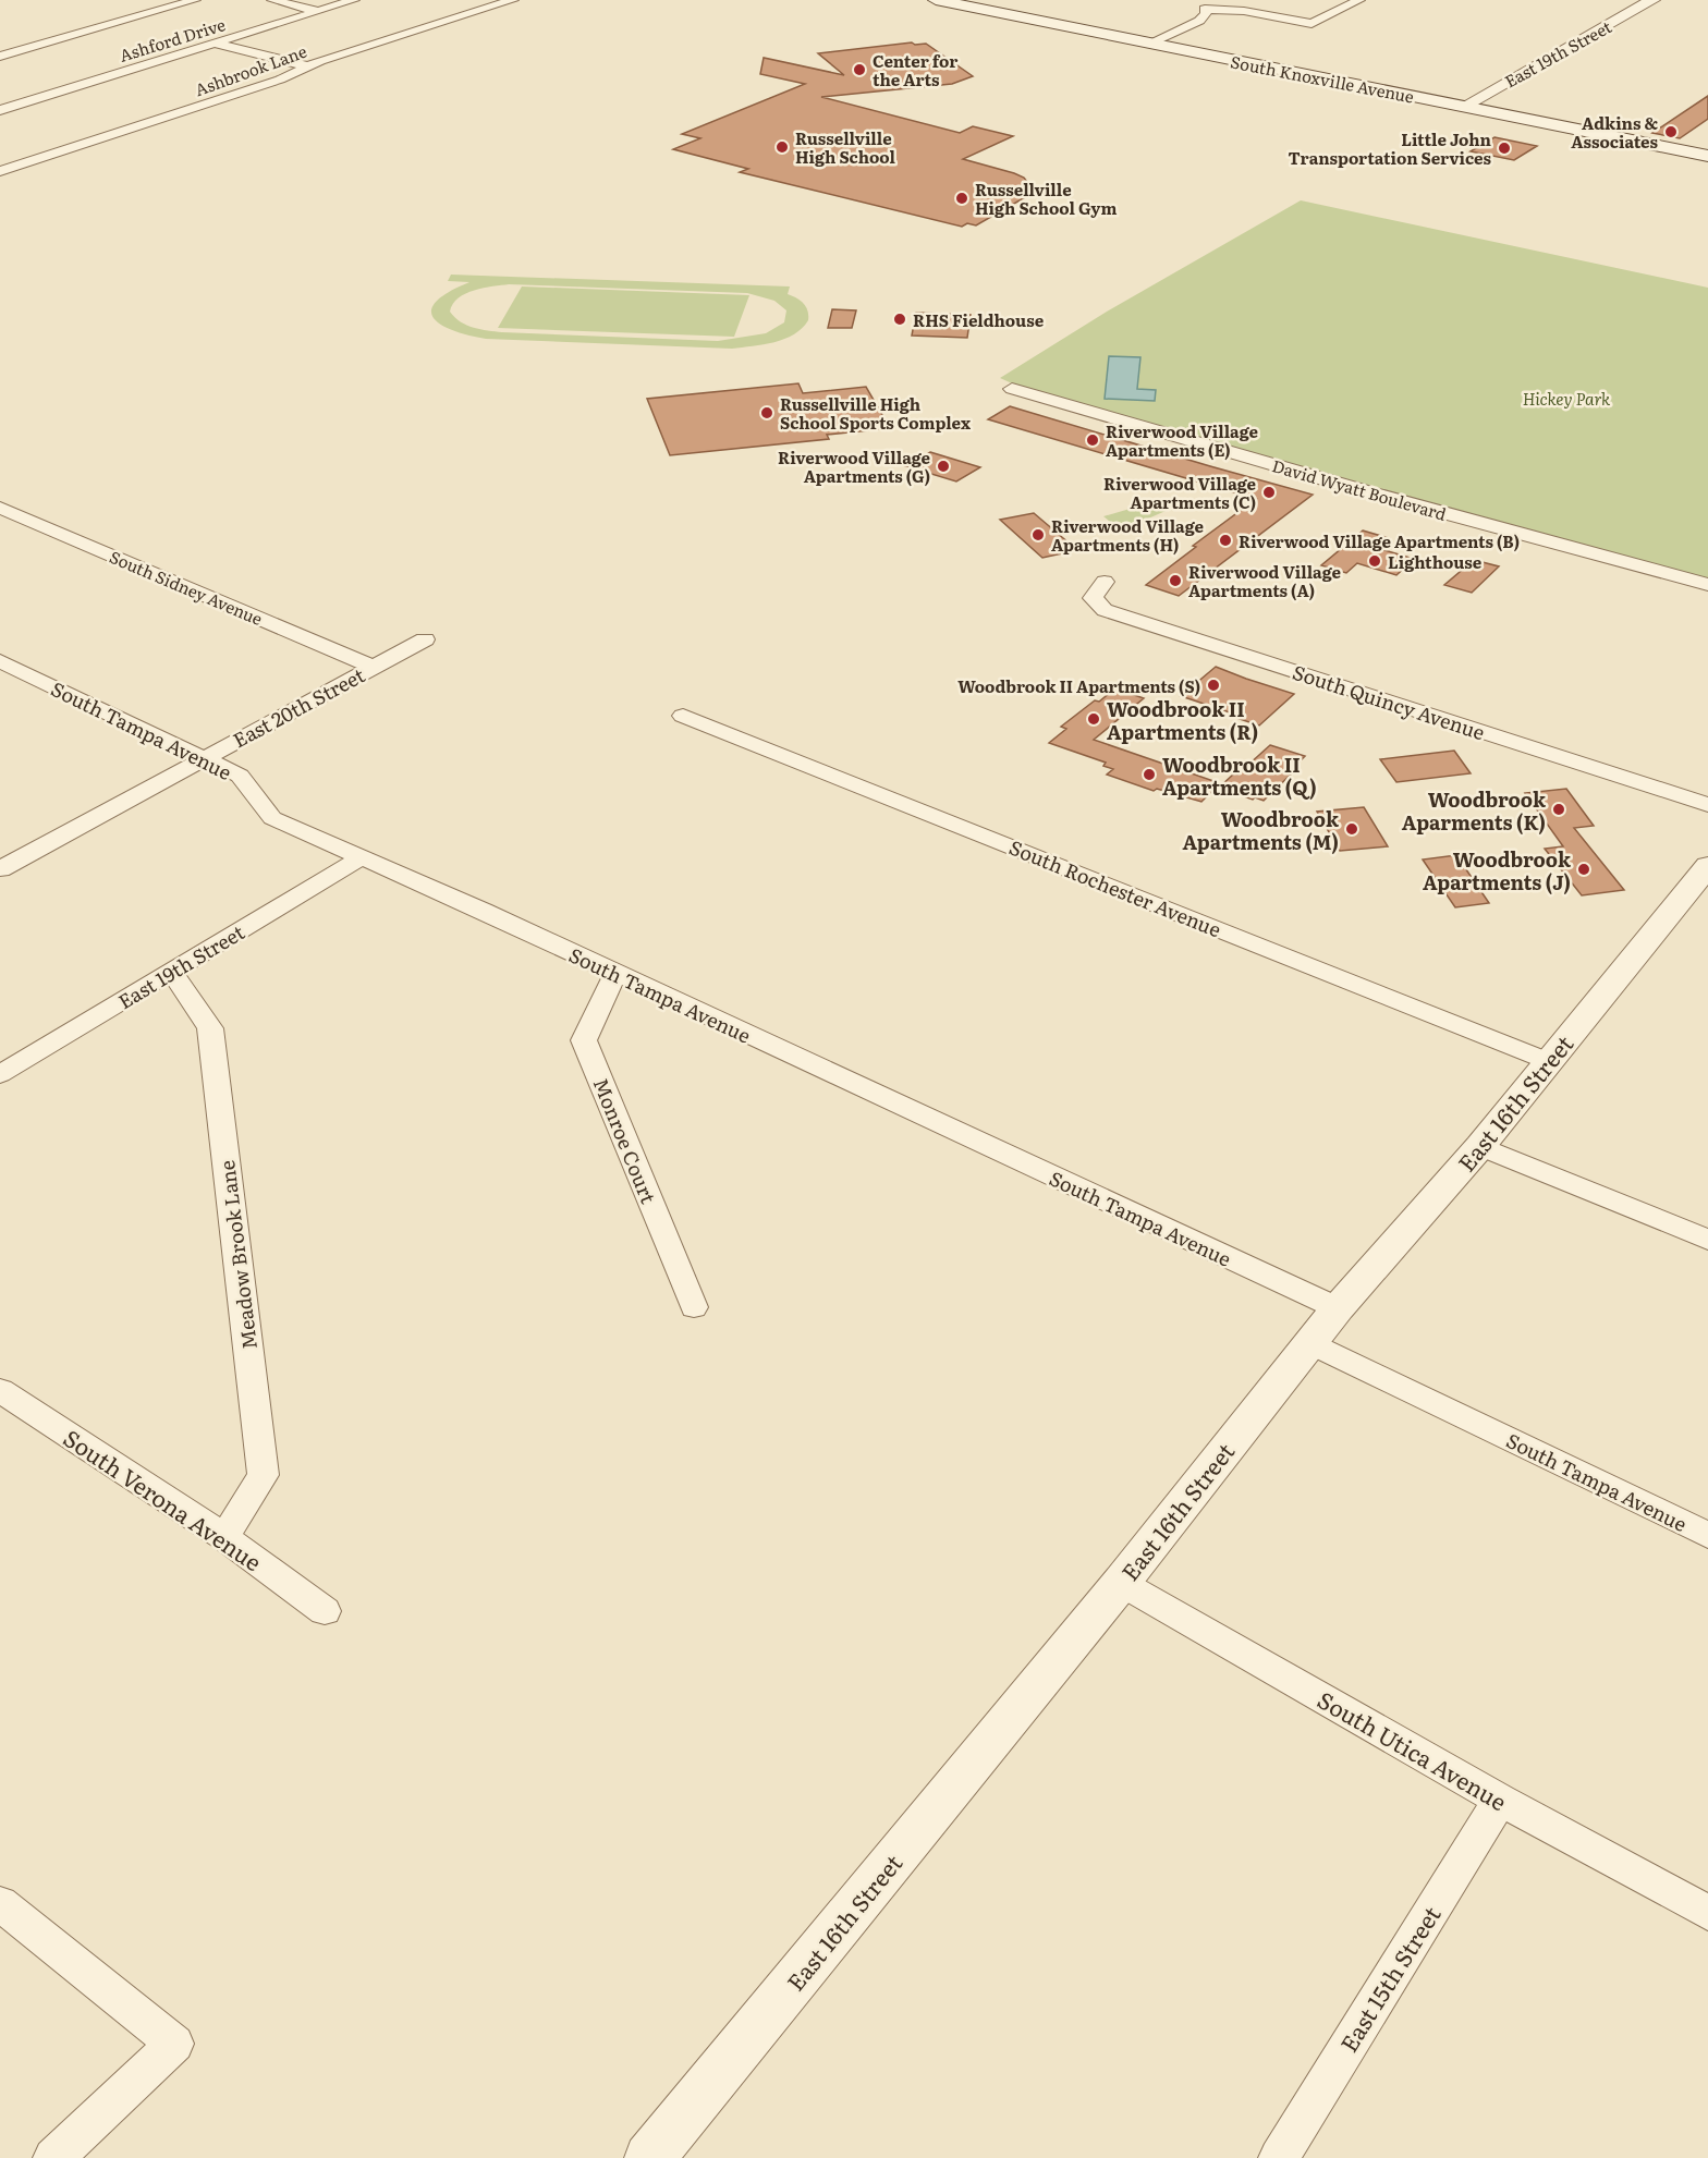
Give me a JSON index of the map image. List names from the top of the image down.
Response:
{
  "streets": {
    "main road": ["South Knoxville Avenue"],
    "street": [
      "Ashford Drive",
      "East 19th Street",
      "Ashbrook Lane",
      "David Wyatt Boulevard",
      "South Sidney Avenue",
      "South Quincy Avenue",
      "East 20th Street",
      "South Tampa Avenue",
      "South Rochester Avenue",
      "East 16th Street",
      "Monroe Court",
      "Meadow Brook Lane",
      "South Verona Avenue",
      "South Utica Avenue",
      "East 15th Street"
    ]
  },
  "crossings": [
    ["East 19th Street", "South Knoxville Avenue"],
    ["East 19th Street", "South Tampa Avenue"],
    ["East 19th Street", "Meadow Brook Lane"],
    ["South Sidney Avenue", "East 20th Street"],
    ["East 20th Street", "South Tampa Avenue"],
    ["South Tampa Avenue", "East 16th Street"],
    ["South Tampa Avenue", "Monroe Court"],
    ["South Rochester Avenue", "East 16th Street"],
    ["East 16th Street", "South Utica Avenue"],
    ["Meadow Brook Lane", "South Verona Avenue"],
    ["South Utica Avenue", "East 15th Street"]
  ],
  "parks": ["Hickey Park"],
  "places": [
    "Center for the Arts",
    "Adkins & Associates",
    "Russellville High School",
    "Little John Transportation Services",
    "Russellville High School Gym",
    "RHS Fieldhouse",
    "Russellville High School Sports Complex",
    "Riverwood Village Apartments (E)",
    "Riverwood Village Apartments (G)",
    "Riverwood Village Apartments (C)",
    "Riverwood Village Apartments (H)",
    "Riverwood Village Apartments (B)",
    "Lighthouse",
    "Riverwood Village Apartments (A)",
    "Woodbrook II Apartments (S)",
    "Woodbrook II Apartments (R)",
    "Woodbrook II Apartments (Q)",
    "Woodbrook Aparments (K)",
    "Woodbrook Apartments (M)",
    "Woodbrook Apartments (J)"
  ]
}
